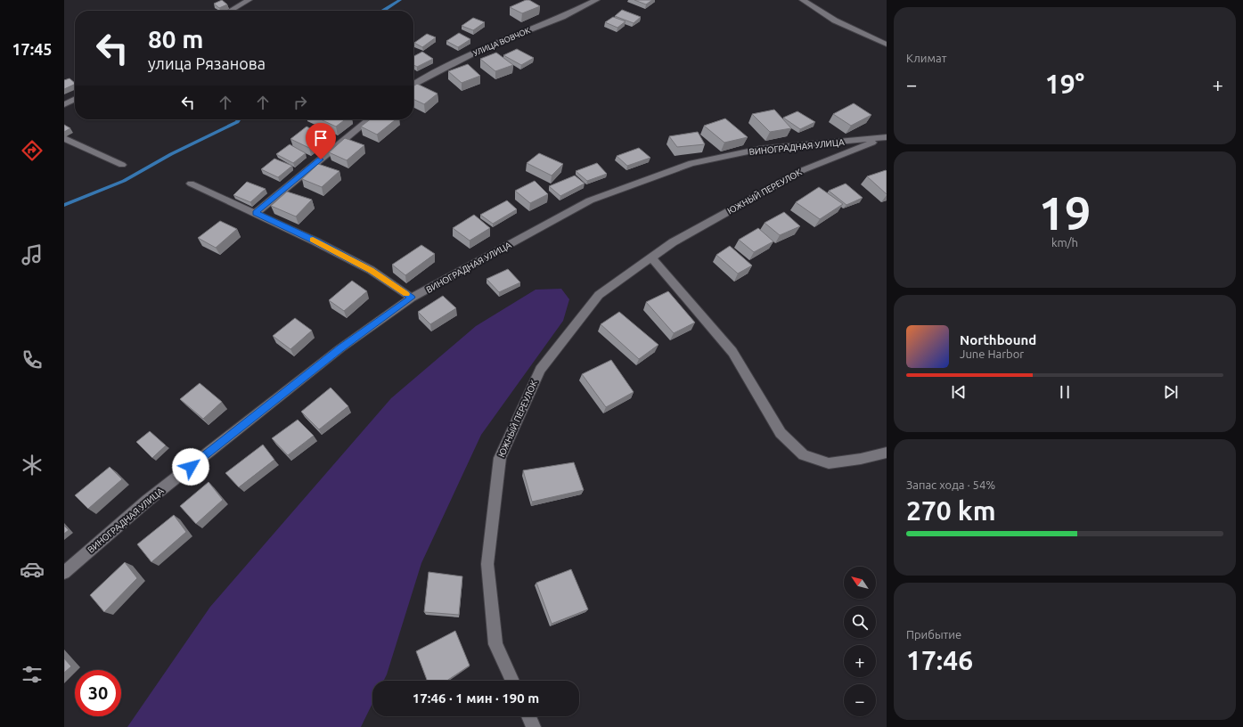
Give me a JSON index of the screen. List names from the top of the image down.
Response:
{
  "streets": {
    "street": ["УЛИЦА ВОВЧОК", "ВИНОГРАДНАЯ УЛИЦА", "ЮЖНЫЙ ПЕРЕУЛОК"]
  },
  "crossings": [
    ["ВИНОГРАДНАЯ УЛИЦА", "ЮЖНЫЙ ПЕРЕУЛОК"]
  ],
  "north": "top left",
  "page": {
    "tabs": "17:45",
    "tile": [
      "Климат",
      ["19", "km/h"],
      ["Запас хода · 54%", "270 km"],
      ["Прибытие", "17:46"]
    ],
    "turn": ["80 m", "улица Рязанова"],
    "heat": ["−", "19°", "+"],
    "song": ["Northbound", "June Harbor"],
    "map_buttons": ["+", "−"],
    "limit": "30",
    "trip": "17:46 · 1 мин · 190 m"
  }
}
